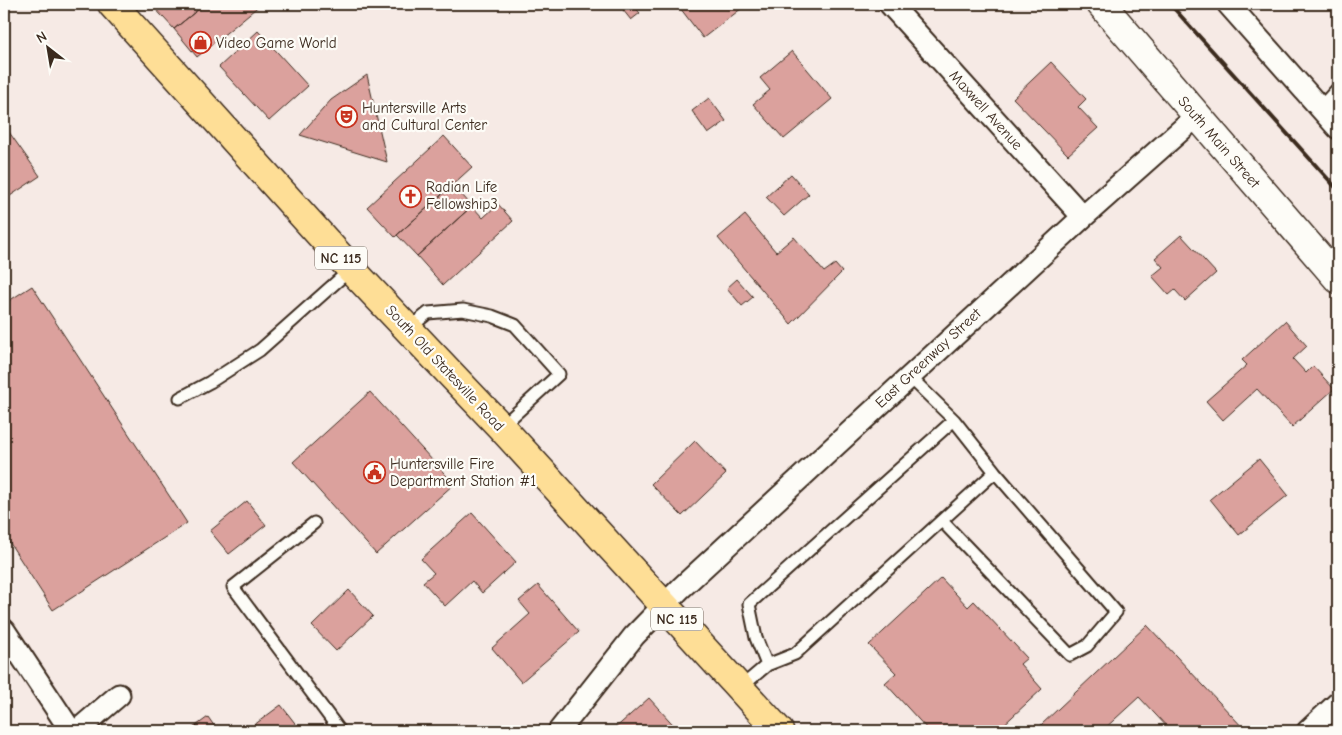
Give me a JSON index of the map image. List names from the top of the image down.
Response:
{
  "streets": {
    "main road": ["NC 115", "South Old Statesville Road"],
    "street": ["Maxwell Avenue", "South Main Street", "East Greenway Street"]
  },
  "crossings": [
    ["Maxwell Avenue", "East Greenway Street"],
    ["South Main Street", "East Greenway Street"],
    ["East Greenway Street", "South Old Statesville Road"]
  ],
  "places": {
    "shop": ["Video Game World"],
    "theatre": ["Huntersville Arts and Cultural Center"],
    "church": ["Radian Life Fellowship3"],
    "public building": ["Huntersville Fire Department Station #1"]
  },
  "north": "top left"
}
